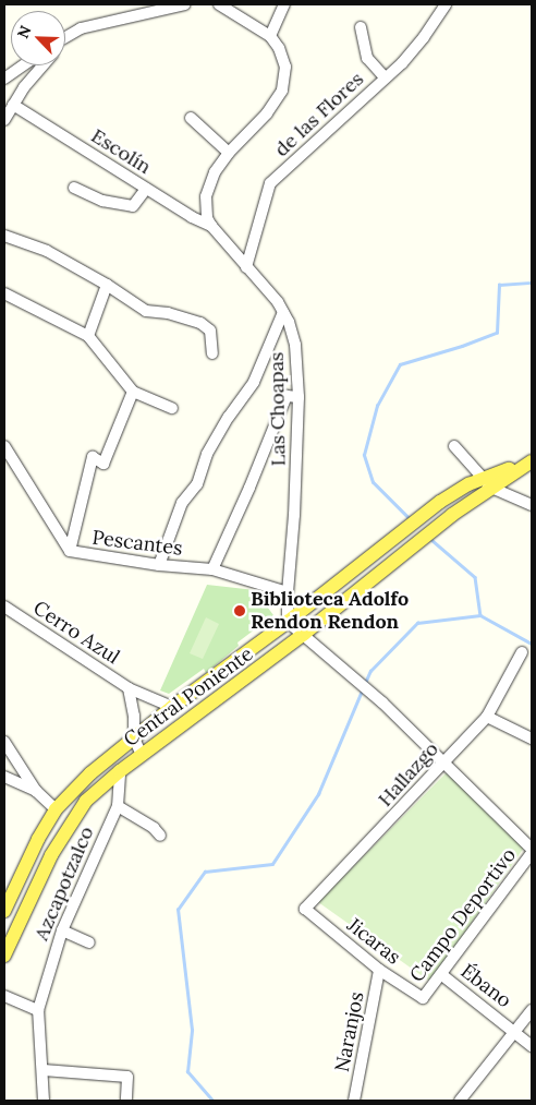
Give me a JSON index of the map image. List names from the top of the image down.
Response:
{
  "streets": {
    "main road": ["Central Poniente"],
    "street": [
      "de las Flores",
      "Escolín",
      "Las Choapas",
      "Pescantes",
      "Cerro Azul",
      "Hallazgo",
      "Azcapotzalco",
      "Campo Deportivo",
      "Jicaras",
      "Ébano",
      "Naranjos"
    ]
  },
  "crossings": [
    ["de las Flores", "Las Choapas"],
    ["Escolín", "Las Choapas"],
    ["Las Choapas", "Pescantes"],
    ["Las Choapas", "Central Poniente"],
    ["Cerro Azul", "Central Poniente"],
    ["Central Poniente", "Azcapotzalco"],
    ["Hallazgo", "Jicaras"],
    ["Campo Deportivo", "Jicaras"],
    ["Campo Deportivo", "Ébano"],
    ["Jicaras", "Naranjos"]
  ],
  "places": ["Biblioteca Adolfo Rendon Rendon"],
  "north": "top left"
}
